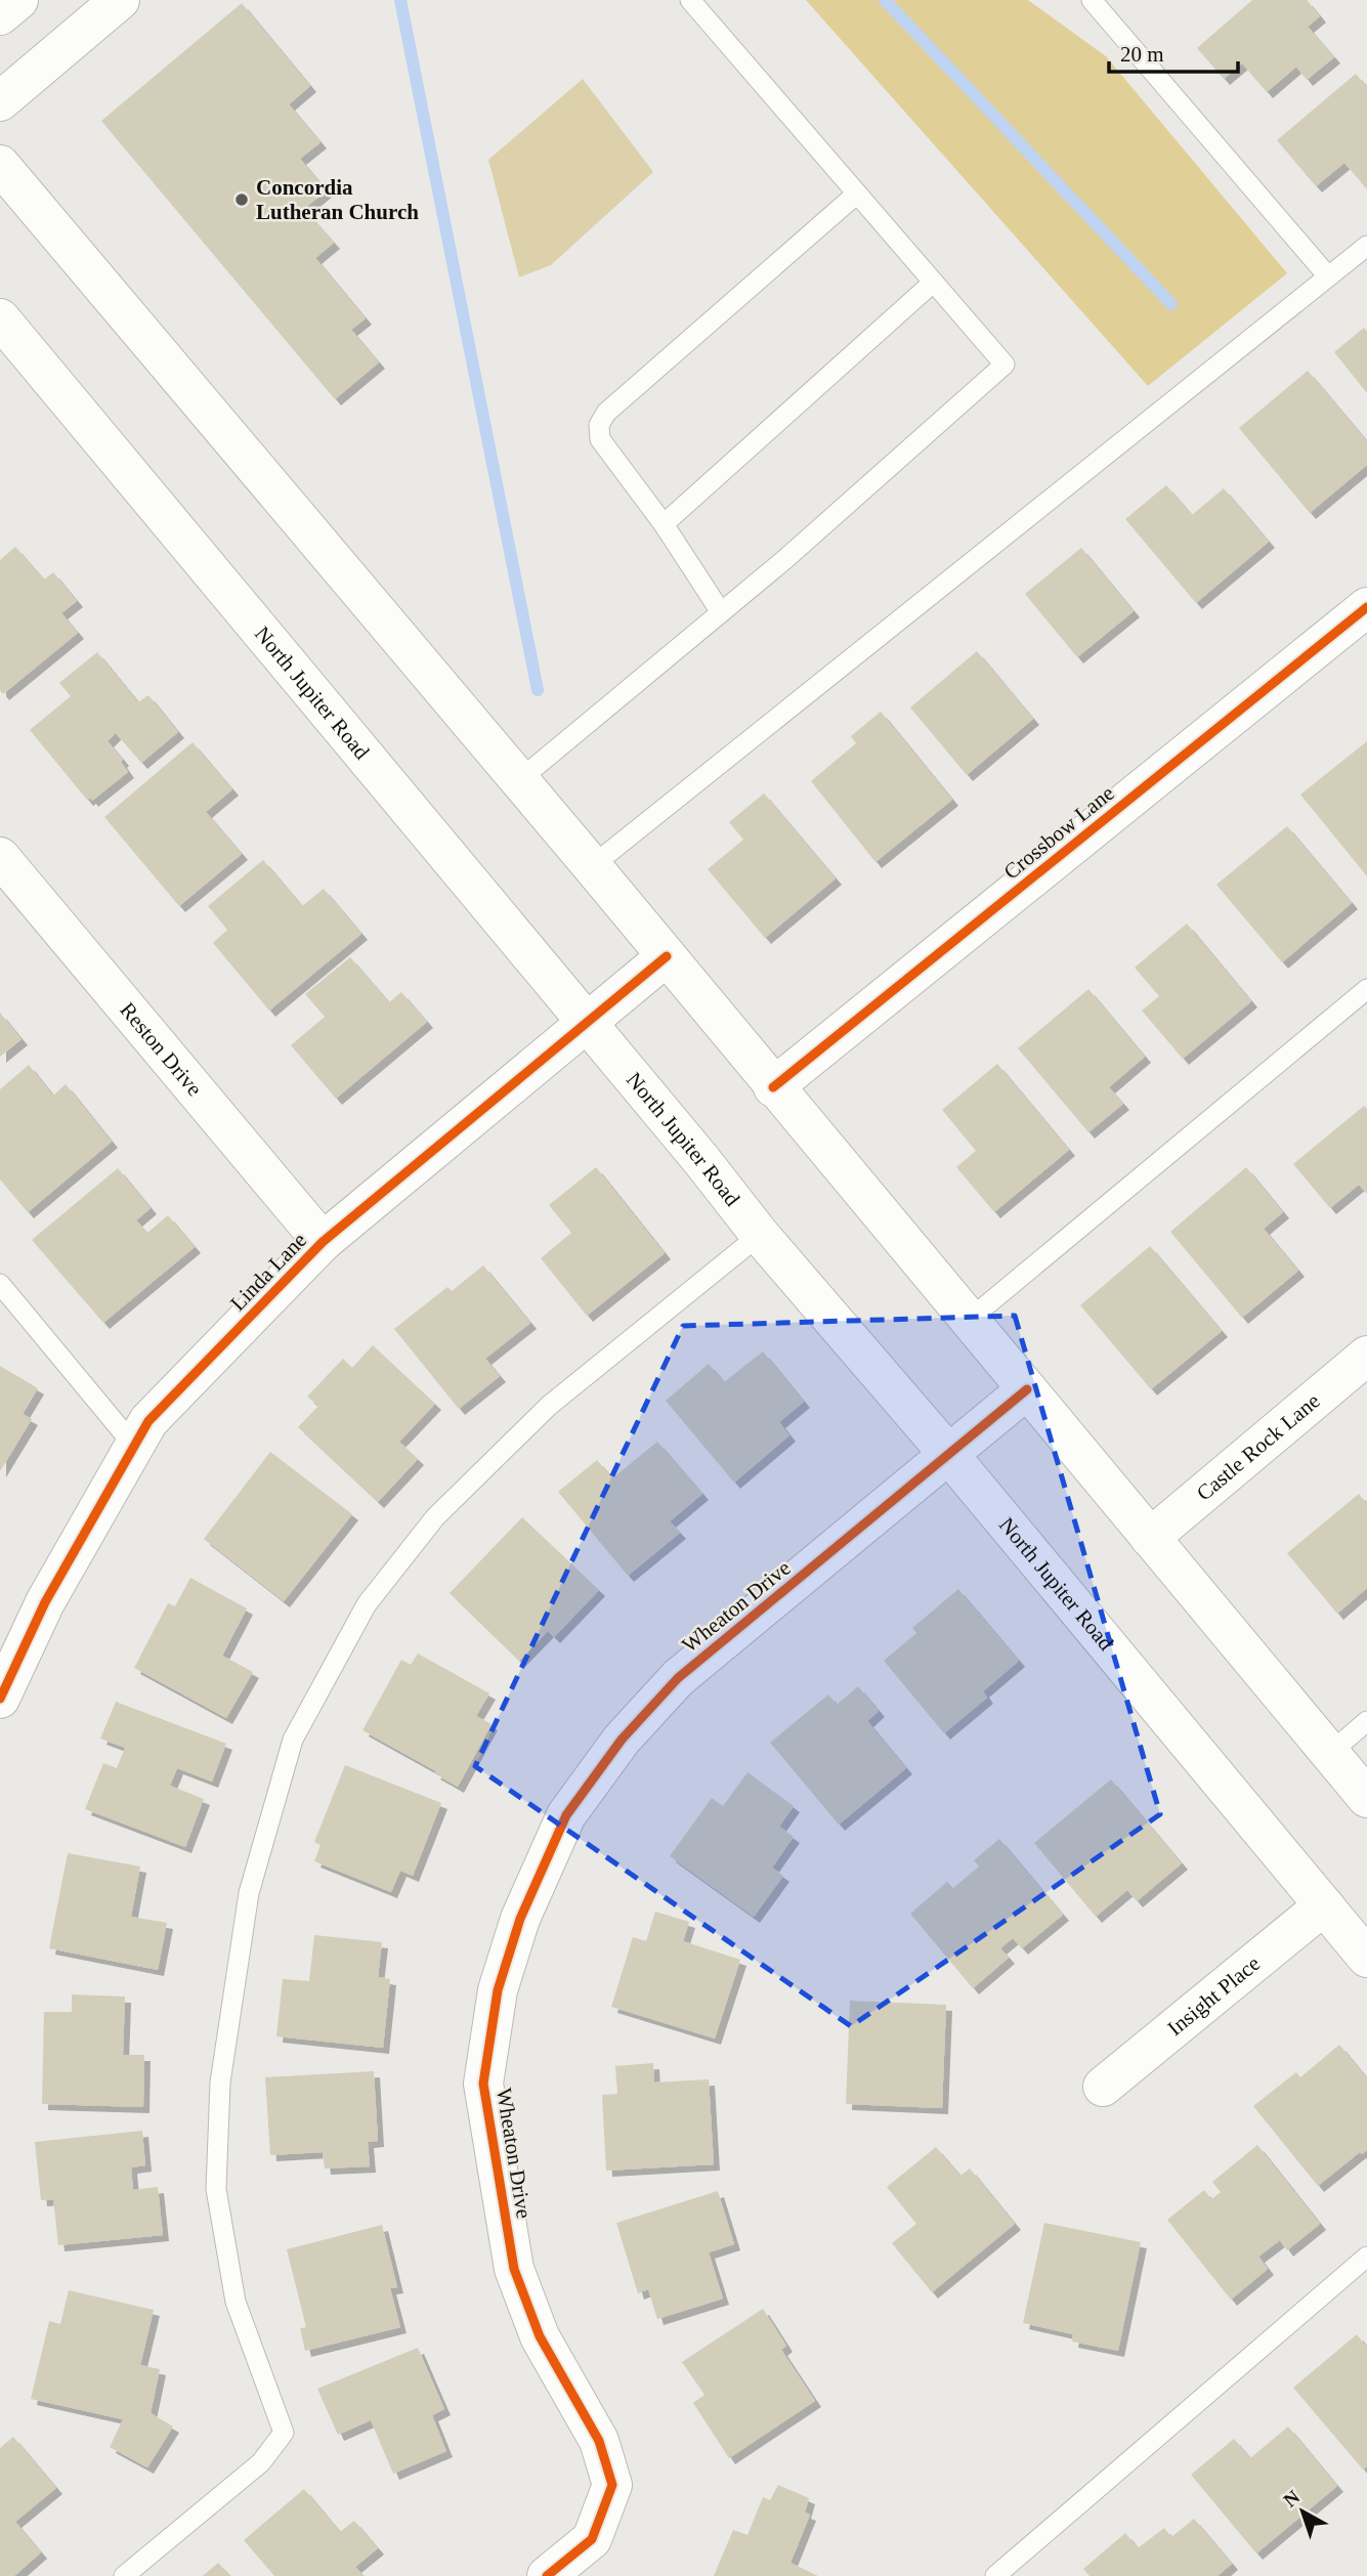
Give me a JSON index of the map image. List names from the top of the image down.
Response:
{
  "streets": {
    "street": [
      "North Jupiter Road",
      "Crossbow Lane",
      "Reston Drive",
      "Linda Lane",
      "Castle Rock Lane",
      "Wheaton Drive",
      "Insight Place"
    ]
  },
  "crossings": [
    ["North Jupiter Road", "Linda Lane"],
    ["North Jupiter Road", "Wheaton Drive"],
    ["North Jupiter Road", "Insight Place"],
    ["Reston Drive", "Linda Lane"]
  ],
  "places": ["Concordia Lutheran Church"],
  "scale_bar": "20 m",
  "north": "top left"
}
